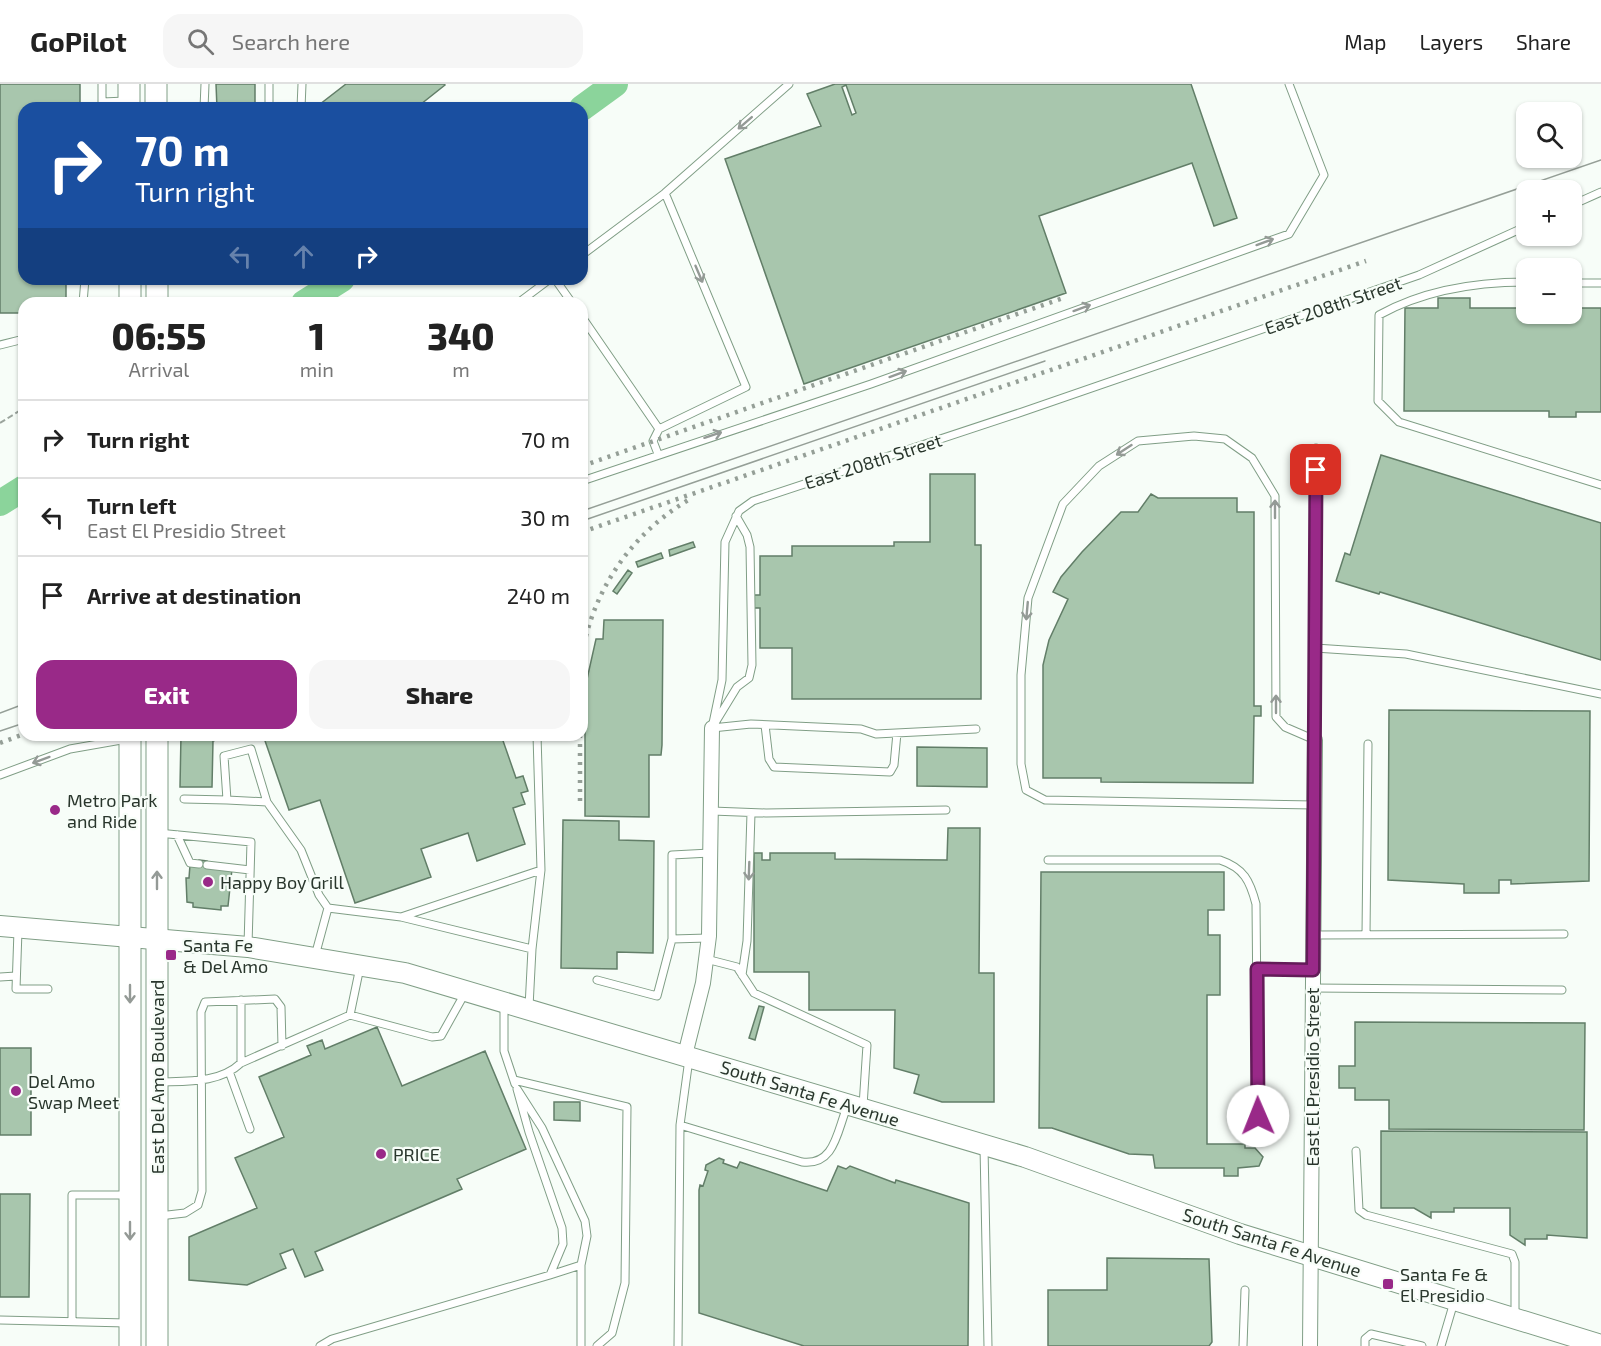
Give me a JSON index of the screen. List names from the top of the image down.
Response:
{
  "streets": {
    "main road": ["East Del Amo Boulevard", "South Santa Fe Avenue"],
    "street": ["East El Presidio Street"],
    "lane": ["East 208th Street"]
  },
  "crossings": [
    ["East Del Amo Boulevard", "South Santa Fe Avenue"],
    ["East El Presidio Street", "South Santa Fe Avenue"]
  ],
  "places": {
    "other": [
      "Metro Park and Ride",
      "Happy Boy Grill",
      "Del Amo Swap Meet",
      "PRICE"
    ],
    "transit": ["Santa Fe & Del Amo", "Santa Fe & El Presidio"]
  },
  "page": {
    "header": "GoPilot",
    "search": "Search here",
    "nav": ["Map", "Layers", "Share"],
    "map_buttons": ["+", "−"],
    "turn": ["70 m", "Turn right"],
    "eta": [
      "06:55",
      "Arrival",
      "1",
      "min",
      "340",
      "m"
    ],
    "list": [
      {
        "name": "Turn right",
        "value": "70 m"
      },
      {
        "name": "Turn left",
        "note": "East El Presidio Street",
        "value": "30 m"
      },
      {
        "name": "Arrive at destination",
        "value": "240 m"
      }
    ],
    "buttons": ["Exit", "Share"]
  }
}
